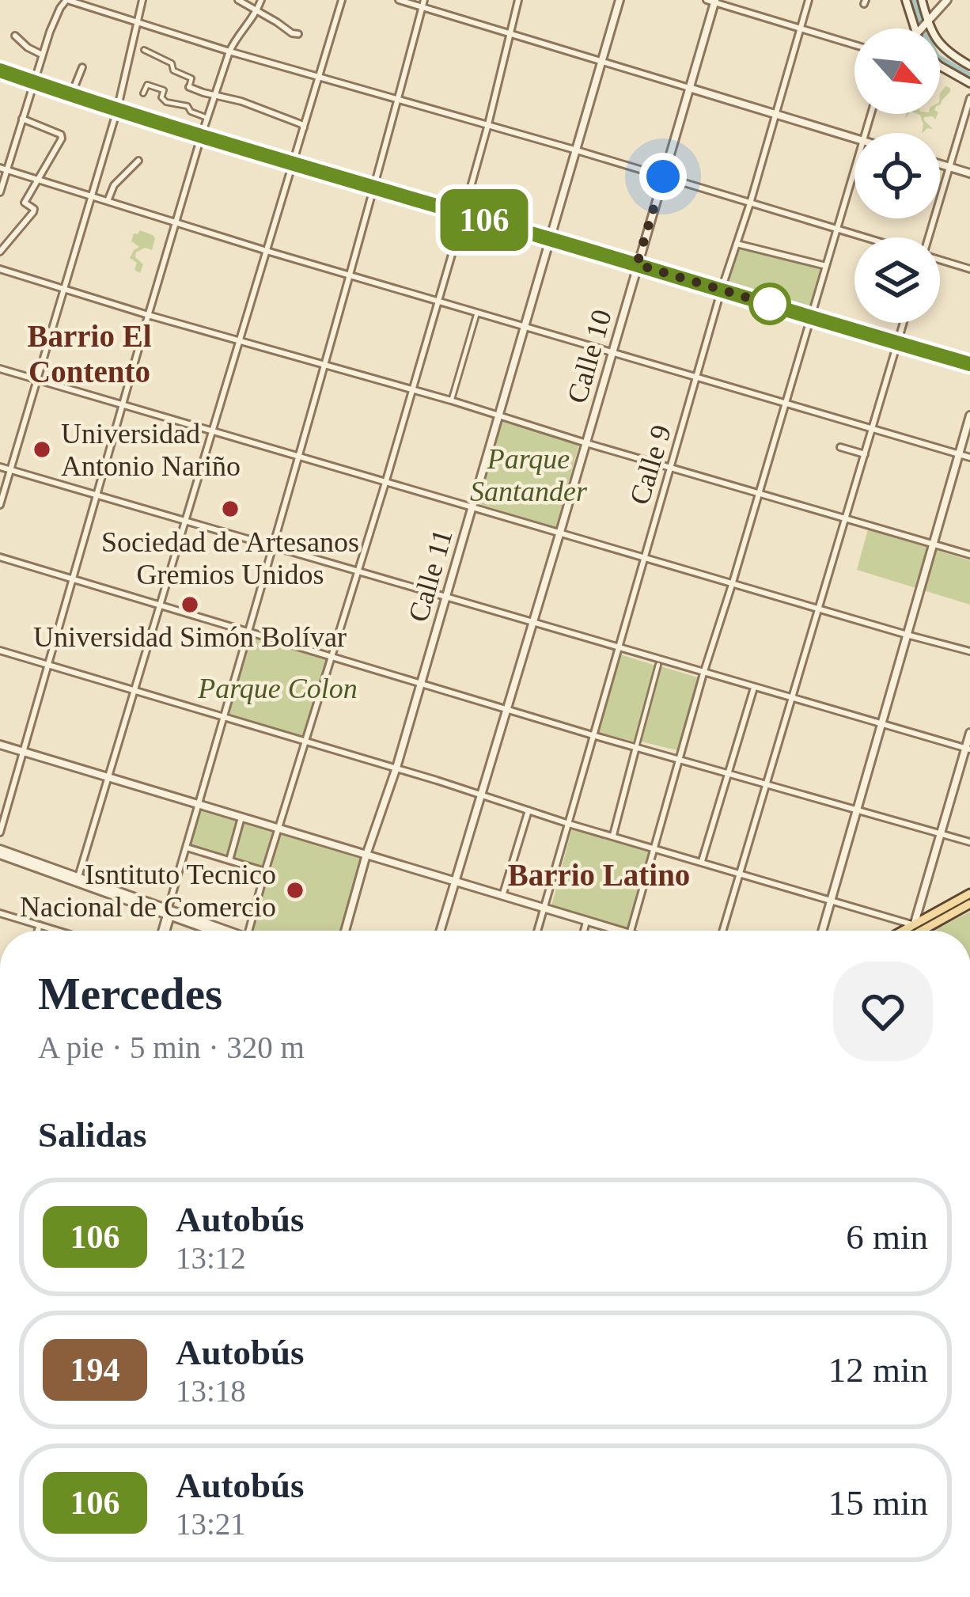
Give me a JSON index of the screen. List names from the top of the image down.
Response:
{
  "streets": {
    "street": ["Calle 10", "Calle 9", "Calle 11"]
  },
  "districts": ["Barrio El Contento", "Barrio Latino"],
  "parks": ["Parque Santander", "Parque Colon"],
  "places": [
    "Universidad Antonio Nariño",
    "Sociedad de Artesanos Gremios Unidos",
    "Universidad Simón Bolívar",
    "Isntituto Tecnico Nacional de Comercio"
  ],
  "lines": ["bus line 106"],
  "north": "bottom right",
  "page": {
    "on_map": "106",
    "heading": [
      ["Mercedes", "A pie · 5 min · 320 m"],
      "Salidas"
    ],
    "list": [
      {
        "mark": "106",
        "name": "Autobús",
        "note": "13:12",
        "value": "6 min"
      },
      {
        "mark": "194",
        "name": "Autobús",
        "note": "13:18",
        "value": "12 min"
      },
      {
        "mark": "106",
        "name": "Autobús",
        "note": "13:21",
        "value": "15 min"
      }
    ]
  }
}
